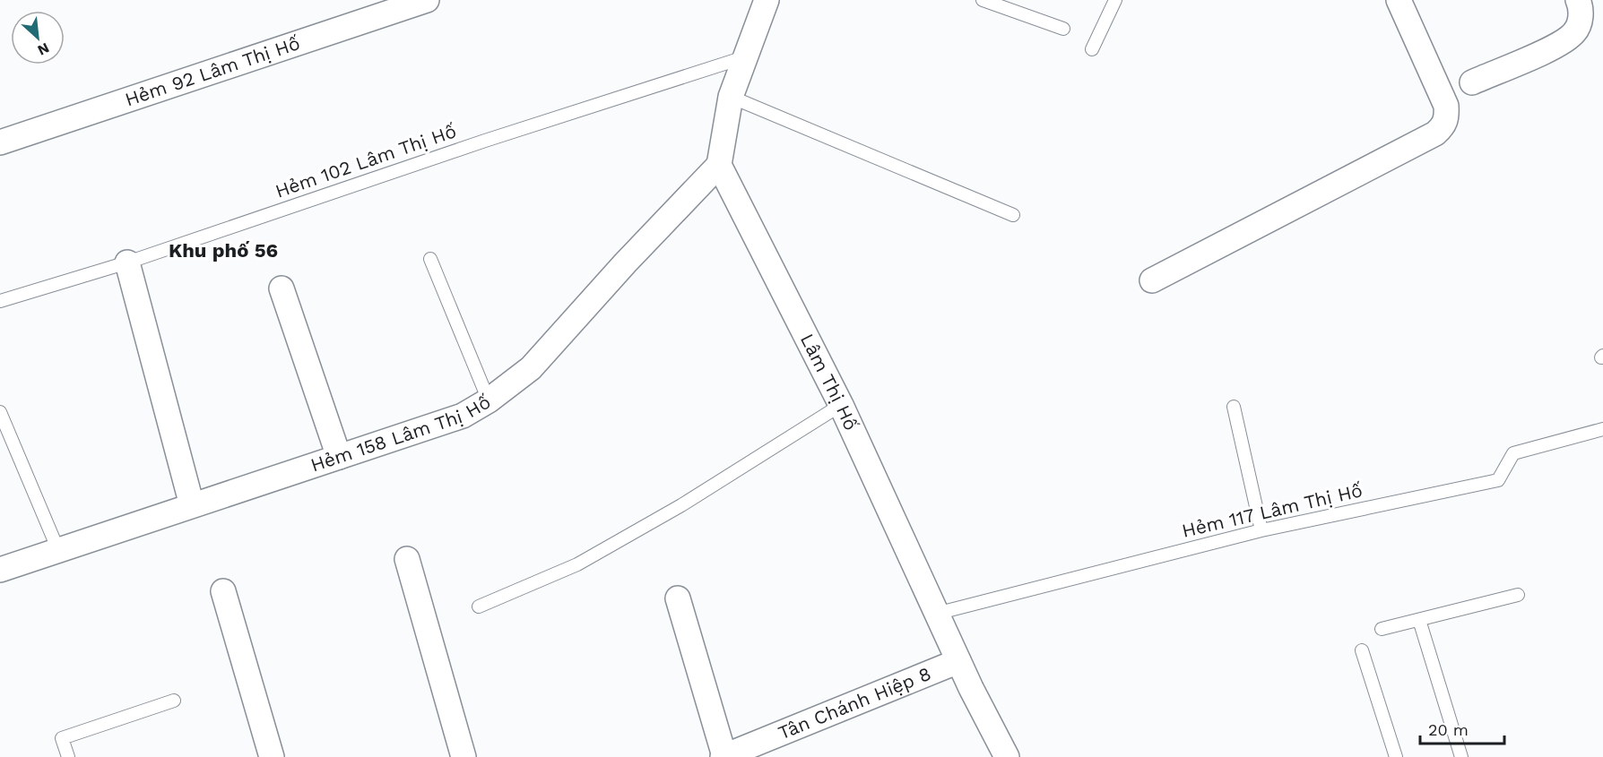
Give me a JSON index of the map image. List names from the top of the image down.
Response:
{
  "streets": {
    "street": [
      "Hẻm 92 Lâm Thị Hố",
      "Lâm Thị Hố",
      "Hẻm 158 Lâm Thị Hố",
      "Tân Chánh Hiệp 8"
    ],
    "lane": ["Hẻm 102 Lâm Thị Hố", "Hẻm 117 Lâm Thị Hố"]
  },
  "crossings": [
    ["Lâm Thị Hố", "Hẻm 158 Lâm Thị Hố"],
    ["Lâm Thị Hố", "Hẻm 117 Lâm Thị Hố"],
    ["Lâm Thị Hố", "Tân Chánh Hiệp 8"]
  ],
  "districts": ["Khu phố 56"],
  "scale_bar": "20 m",
  "north": "bottom right"
}
